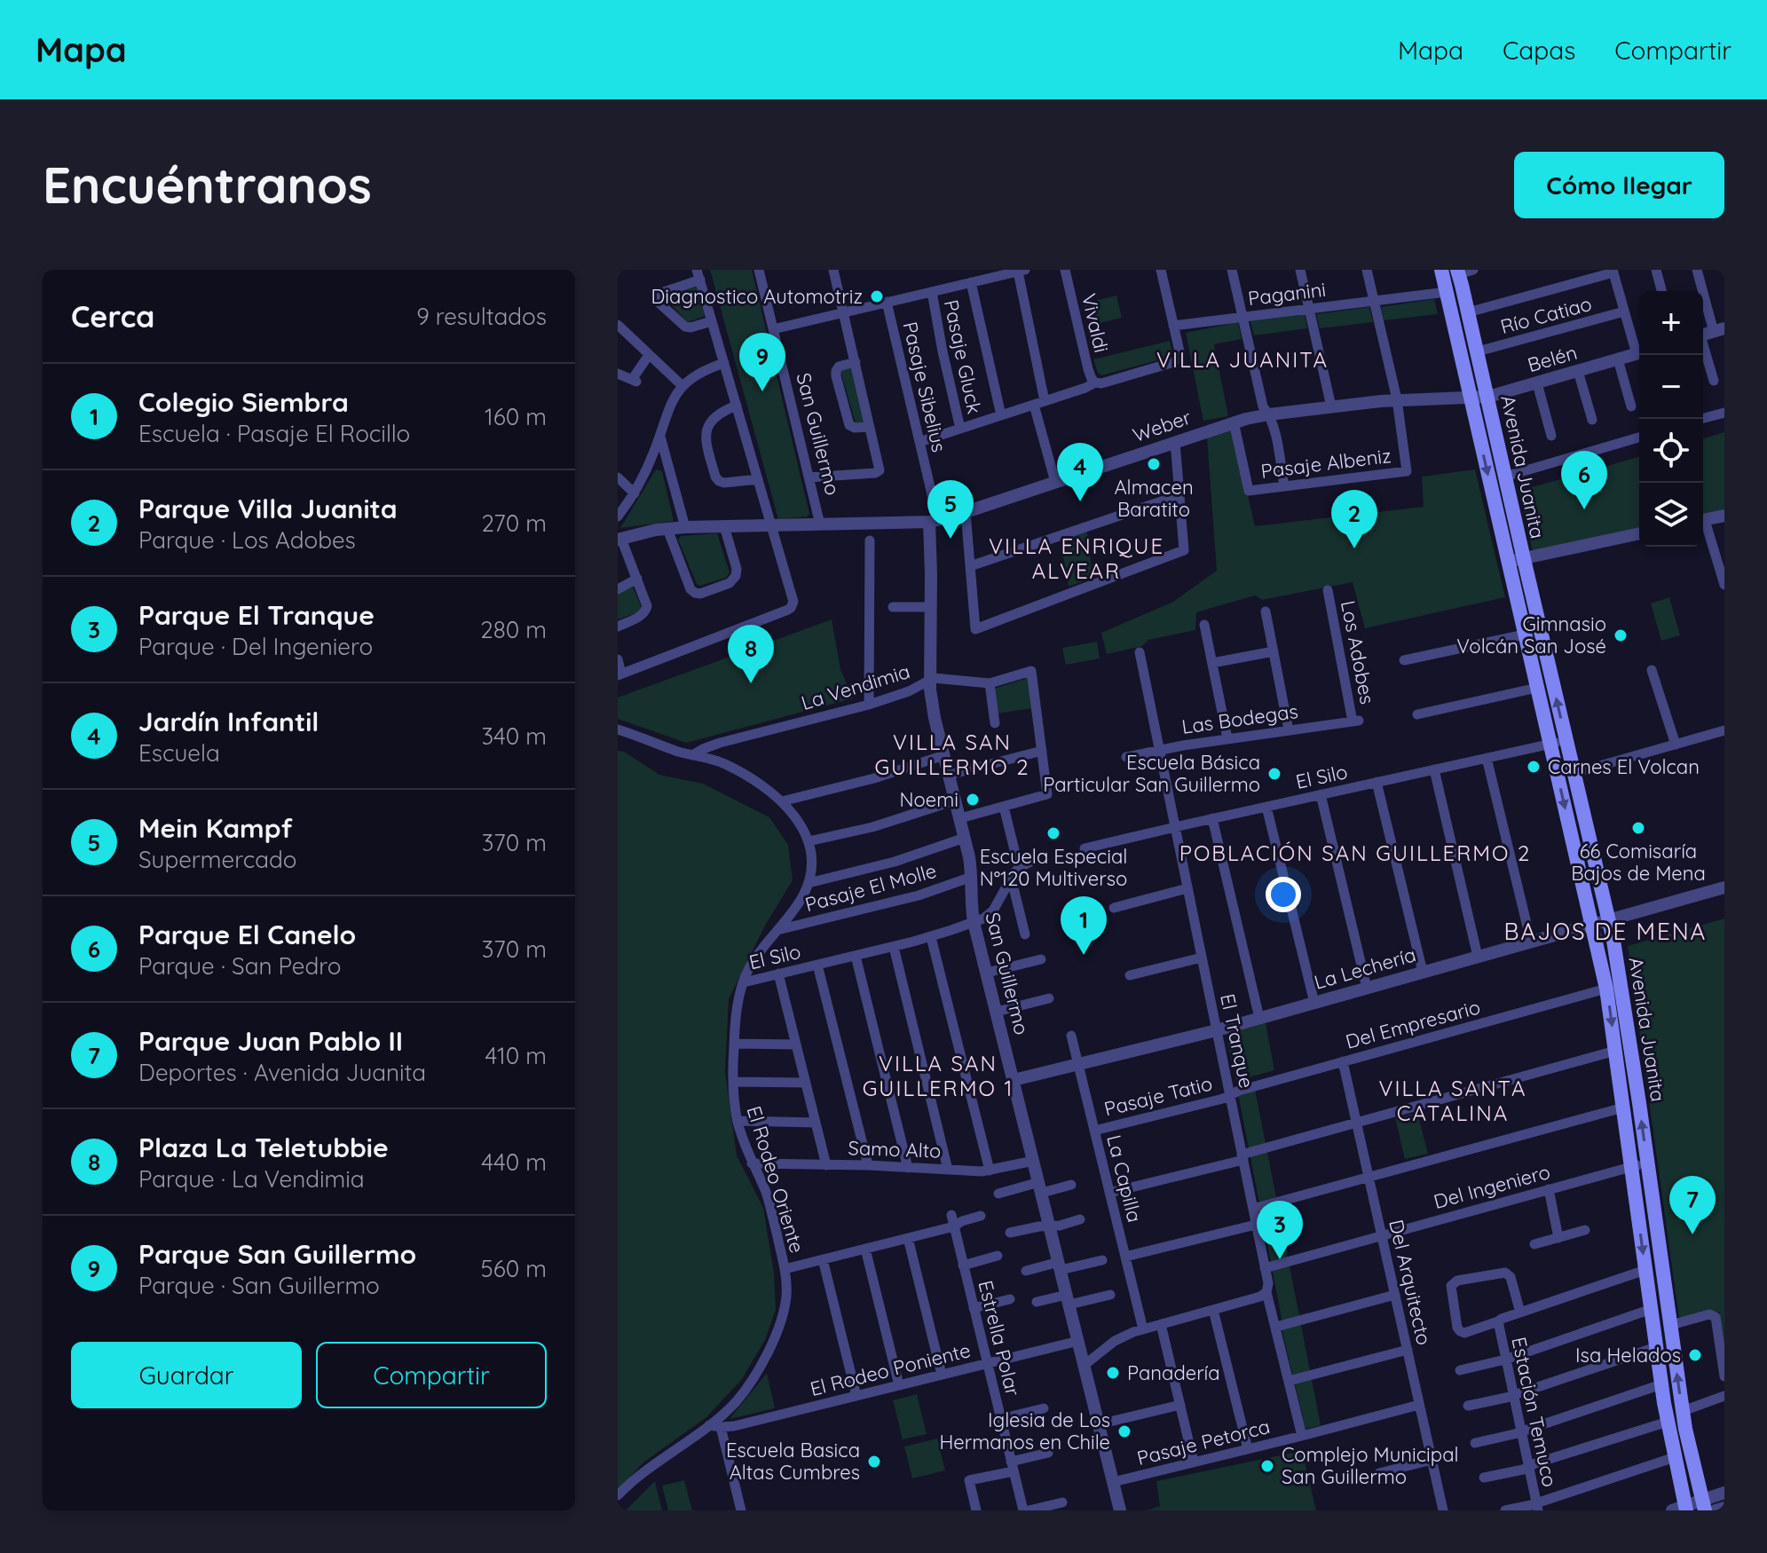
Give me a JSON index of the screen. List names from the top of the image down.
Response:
{
  "streets": {
    "main road": ["Avenida Juanita"],
    "street": [
      "Paganini",
      "Río Catiao",
      "Vivaldi",
      "Pasaje Gluck",
      "Belén",
      "Pasaje Sibelius",
      "Weber",
      "San Guillermo",
      "Pasaje Albeniz",
      "Los Adobes",
      "La Vendimia",
      "Las Bodegas",
      "El Silo",
      "Pasaje El Molle",
      "La Lechería",
      "Del Empresario",
      "El Tranque",
      "Pasaje Tatio",
      "Samo Alto",
      "La Capilla",
      "El Rodeo Oriente",
      "Del Ingeniero",
      "Del Arquitecto",
      "Estrella Polar",
      "El Rodeo Poniente",
      "Estación Temuco",
      "Pasaje Petorca"
    ]
  },
  "crossings": [
    ["Paganini", "Avenida Juanita"],
    ["Río Catiao", "Avenida Juanita"],
    ["Belén", "Weber"],
    ["Belén", "Avenida Juanita"],
    ["Pasaje Sibelius", "Weber"],
    ["Pasaje Sibelius", "San Guillermo"],
    ["Weber", "San Guillermo"],
    ["Weber", "Pasaje Albeniz"],
    ["Weber", "Avenida Juanita"],
    ["San Guillermo", "La Vendimia"],
    ["San Guillermo", "El Silo"],
    ["San Guillermo", "Pasaje El Molle"],
    ["San Guillermo", "La Lechería"],
    ["San Guillermo", "Samo Alto"],
    ["San Guillermo", "El Rodeo Poniente"],
    ["San Guillermo", "Pasaje Petorca"],
    ["Avenida Juanita", "El Silo"],
    ["Avenida Juanita", "La Lechería"],
    ["Avenida Juanita", "Del Empresario"],
    ["Avenida Juanita", "Del Ingeniero"],
    ["Avenida Juanita", "Estación Temuco"],
    ["Los Adobes", "Las Bodegas"],
    ["Las Bodegas", "El Tranque"],
    ["El Silo", "El Tranque"],
    ["El Silo", "El Rodeo Oriente"],
    ["Pasaje El Molle", "El Rodeo Oriente"],
    ["La Lechería", "El Tranque"],
    ["La Lechería", "La Capilla"],
    ["Del Empresario", "El Tranque"],
    ["Del Empresario", "Pasaje Tatio"],
    ["Del Empresario", "Del Arquitecto"],
    ["El Tranque", "Pasaje Tatio"],
    ["El Tranque", "Del Ingeniero"],
    ["El Tranque", "Pasaje Petorca"],
    ["Pasaje Tatio", "La Capilla"],
    ["Samo Alto", "El Rodeo Oriente"],
    ["El Rodeo Oriente", "El Rodeo Poniente"],
    ["Del Ingeniero", "Del Arquitecto"],
    ["Del Arquitecto", "Pasaje Petorca"],
    ["Estrella Polar", "El Rodeo Poniente"]
  ],
  "districts": [
    "VILLA JUANITA",
    "VILLA ENRIQUE ALVEAR",
    "VILLA SAN GUILLERMO 2",
    "POBLACIÓN SAN GUILLERMO 2",
    "BAJOS DE MENA",
    "VILLA SAN GUILLERMO 1",
    "VILLA SANTA CATALINA"
  ],
  "places": [
    "Diagnostico Automotriz",
    "Almacen Baratito",
    "Gimnasio Volcán San José",
    "Carnes El Volcan",
    "Escuela Básica Particular San Guillermo",
    "Noemi",
    "66 Comisaría Bajos de Mena",
    "Escuela Especial N°120 Multiverso",
    "Isa Helados",
    "Panadería",
    "Iglesia de Los Hermanos en Chile",
    "Escuela Basica Altas Cumbres",
    "Complejo Municipal San Guillermo"
  ],
  "page": {
    "header": "Mapa",
    "nav": ["Mapa", "Capas", "Compartir"],
    "buttons": [
      "Cómo llegar",
      ["Guardar", "Compartir"]
    ],
    "title": "Encuéntranos",
    "heading": ["Cerca", "9 resultados"],
    "map_buttons": ["+", "−"],
    "pins": [
      "9",
      "4",
      "6",
      "5",
      "2",
      "8",
      "1",
      "7",
      "3"
    ],
    "list": [
      {
        "mark": "1",
        "name": "Colegio Siembra",
        "note": "Escuela · Pasaje El Rocillo",
        "value": "160 m"
      },
      {
        "mark": "2",
        "name": "Parque Villa Juanita",
        "note": "Parque · Los Adobes",
        "value": "270 m"
      },
      {
        "mark": "3",
        "name": "Parque El Tranque",
        "note": "Parque · Del Ingeniero",
        "value": "280 m"
      },
      {
        "mark": "4",
        "name": "Jardín Infantil",
        "note": "Escuela",
        "value": "340 m"
      },
      {
        "mark": "5",
        "name": "Mein Kampf",
        "note": "Supermercado",
        "value": "370 m"
      },
      {
        "mark": "6",
        "name": "Parque El Canelo",
        "note": "Parque · San Pedro",
        "value": "370 m"
      },
      {
        "mark": "7",
        "name": "Parque Juan Pablo II",
        "note": "Deportes · Avenida Juanita",
        "value": "410 m"
      },
      {
        "mark": "8",
        "name": "Plaza La Teletubbie",
        "note": "Parque · La Vendimia",
        "value": "440 m"
      },
      {
        "mark": "9",
        "name": "Parque San Guillermo",
        "note": "Parque · San Guillermo",
        "value": "560 m"
      }
    ]
  }
}
